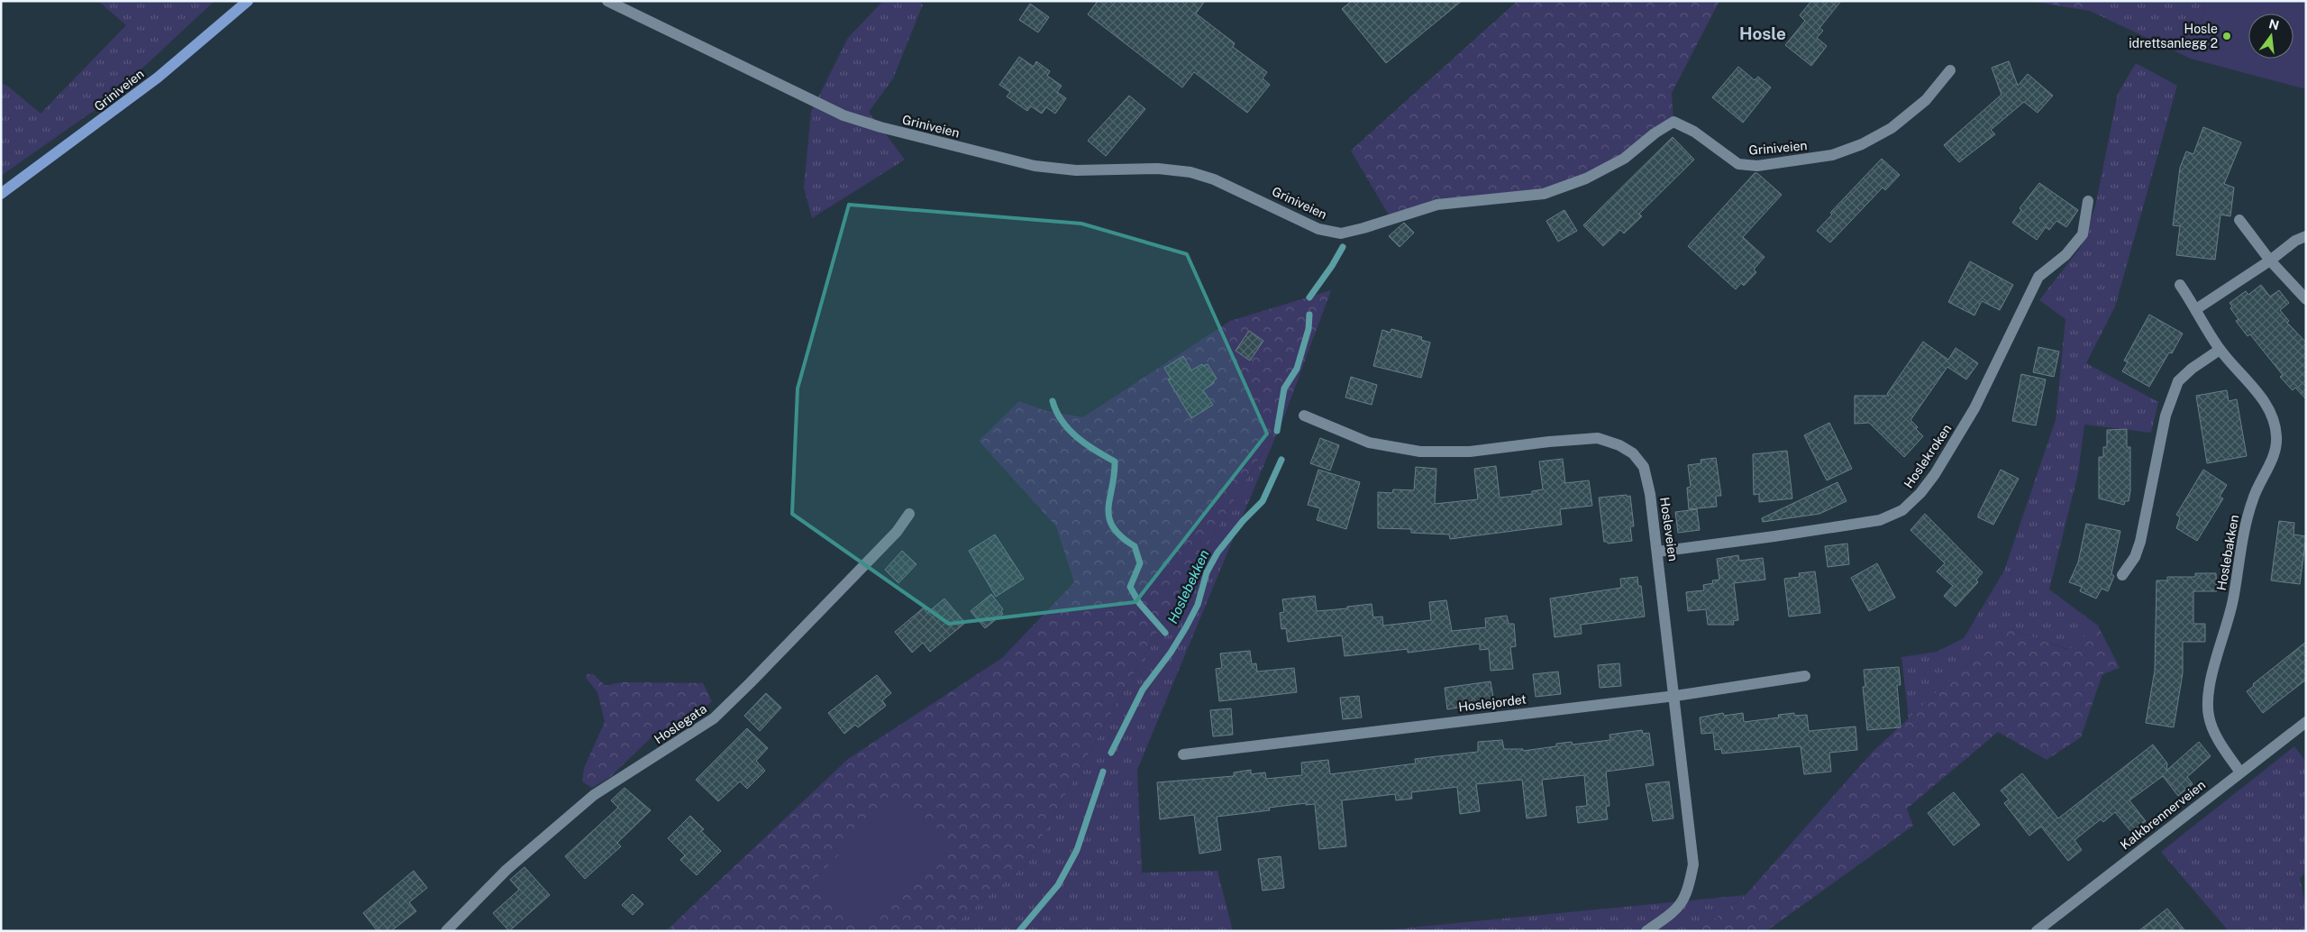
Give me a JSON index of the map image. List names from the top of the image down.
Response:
{
  "streets": {
    "main road": ["Griniveien"],
    "street": [
      "Hoslekroken",
      "Hosleveien",
      "Hoslebakken",
      "Hoslejordet",
      "Hoslegata",
      "Kalkbrennerveien"
    ]
  },
  "crossings": [
    ["Hoslekroken", "Hosleveien"],
    ["Hosleveien", "Hoslejordet"],
    ["Hoslebakken", "Kalkbrennerveien"]
  ],
  "districts": ["Hosle"],
  "water": ["Hoslebekken"],
  "places": ["Hosle idrettsanlegg 2"],
  "north": "top"
}
